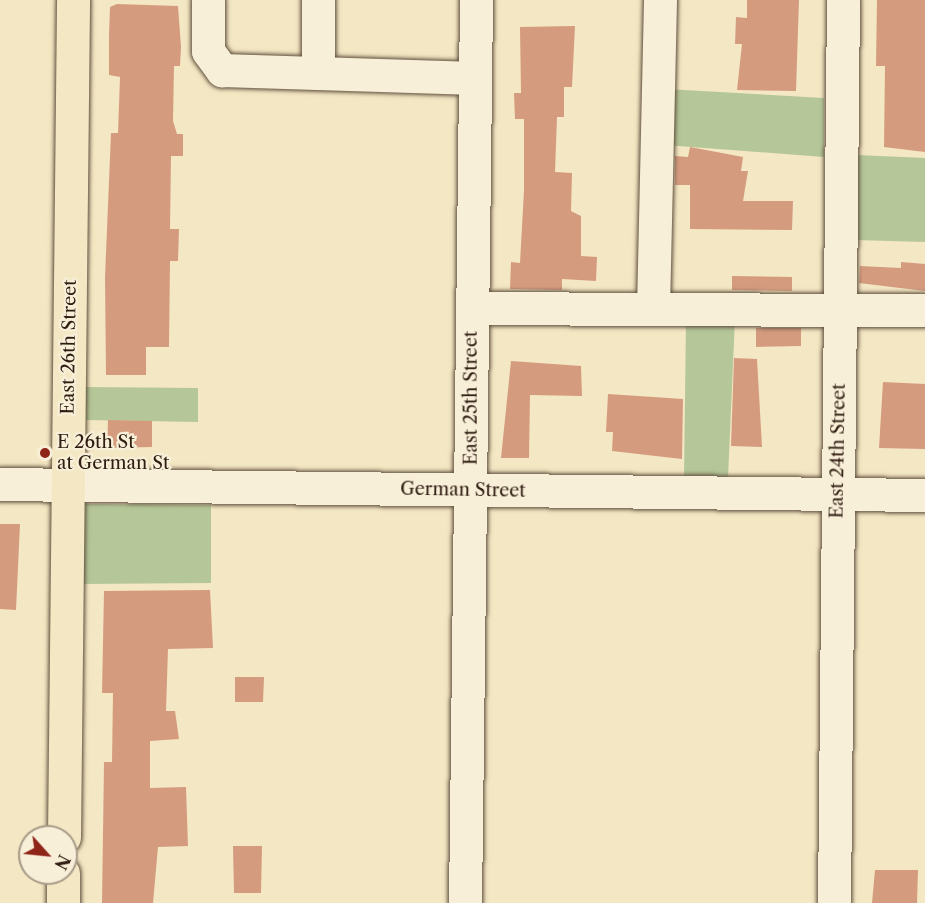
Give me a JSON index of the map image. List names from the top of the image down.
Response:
{
  "streets": {
    "main road": ["East 26th Street"],
    "street": ["East 25th Street", "East 24th Street", "German Street"]
  },
  "crossings": [
    ["East 26th Street", "German Street"],
    ["East 25th Street", "German Street"],
    ["East 24th Street", "German Street"]
  ],
  "places": ["E 26th St at German St"],
  "north": "bottom right"
}
